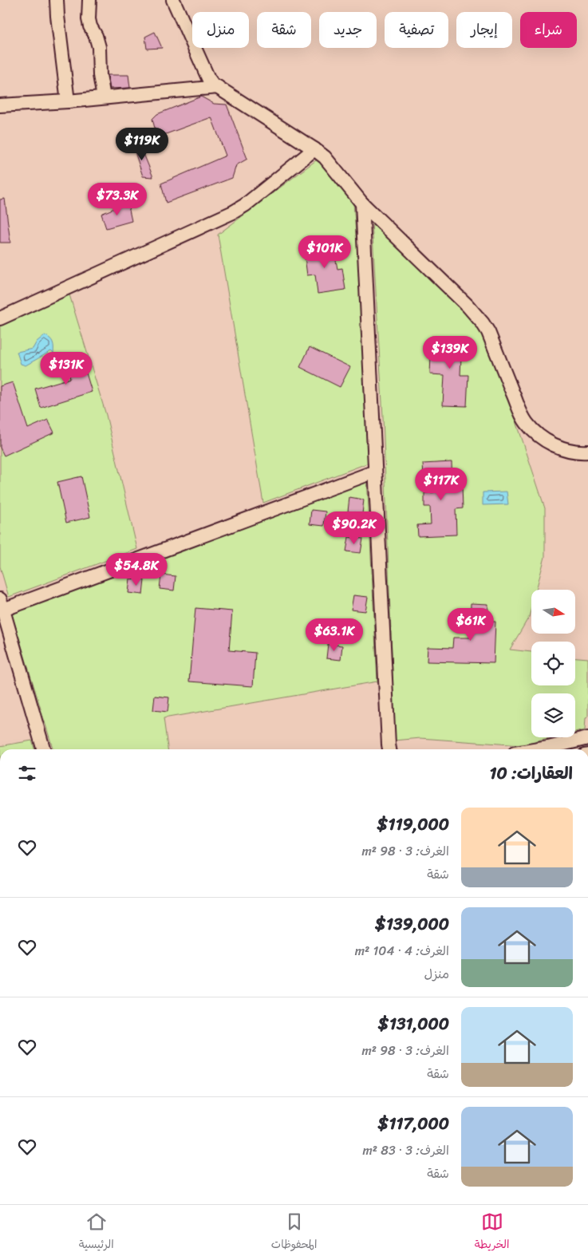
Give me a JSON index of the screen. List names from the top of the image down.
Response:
{
  "north": "right",
  "page": {
    "chip": [
      "شراء",
      "إيجار",
      "تصفية",
      "جديد",
      "شقة",
      "منزل"
    ],
    "price": [
      "$119K",
      "$73.3K",
      "$101K",
      "$139K",
      "$131K",
      "$117K",
      "$90.2K",
      "$54.8K",
      "$61K",
      "$63.1K"
    ],
    "heading": "العقارات: 10",
    "list": [
      {
        "name": "$119,000",
        "note": "الغرف: 3 · 98 m² · شقة"
      },
      {
        "name": "$139,000",
        "note": "الغرف: 4 · 104 m² · منزل"
      },
      {
        "name": "$131,000",
        "note": "الغرف: 3 · 98 m² · شقة"
      },
      {
        "name": "$117,000",
        "note": "الغرف: 3 · 83 m² · شقة"
      }
    ],
    "tabs": ["الخريطة", "المحفوظات", "الرئيسية"]
  }
}
